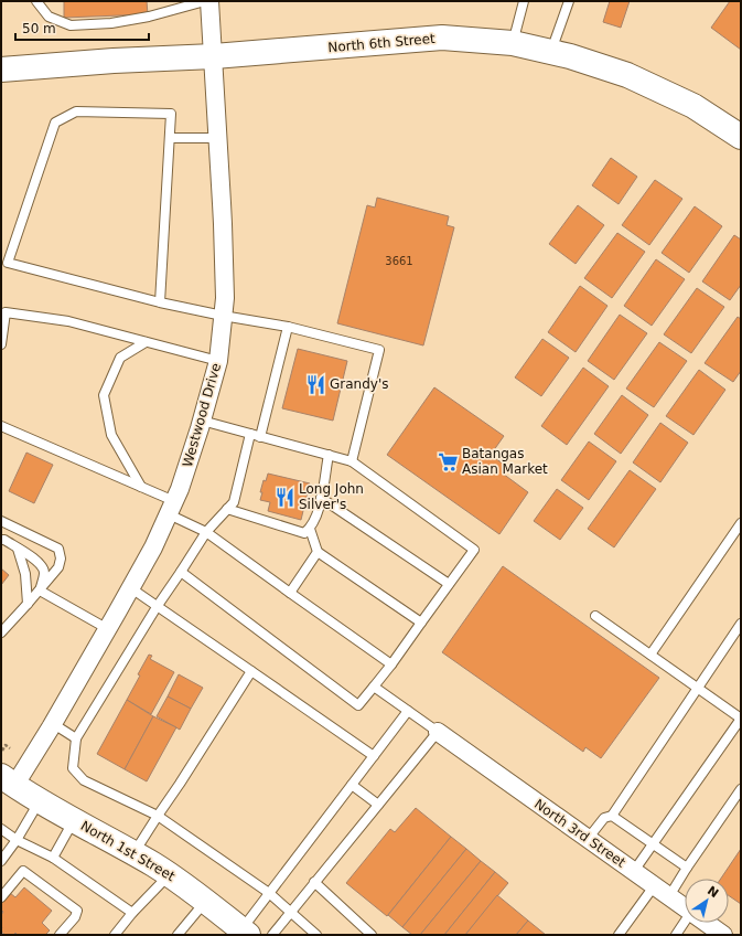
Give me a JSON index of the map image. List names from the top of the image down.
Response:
{
  "streets": {
    "main road": ["North 6th Street", "North 1st Street"],
    "street": ["Westwood Drive", "North 3rd Street"]
  },
  "crossings": [
    ["North 6th Street", "Westwood Drive"],
    ["Westwood Drive", "North 1st Street"]
  ],
  "places": {
    "restaurant": ["Grandy's", "Long John Silver's"],
    "supermarket": ["Batangas Asian Market"]
  },
  "house_numbers": ["3661"],
  "scale_bar": "50 m",
  "north": "top right"
}
